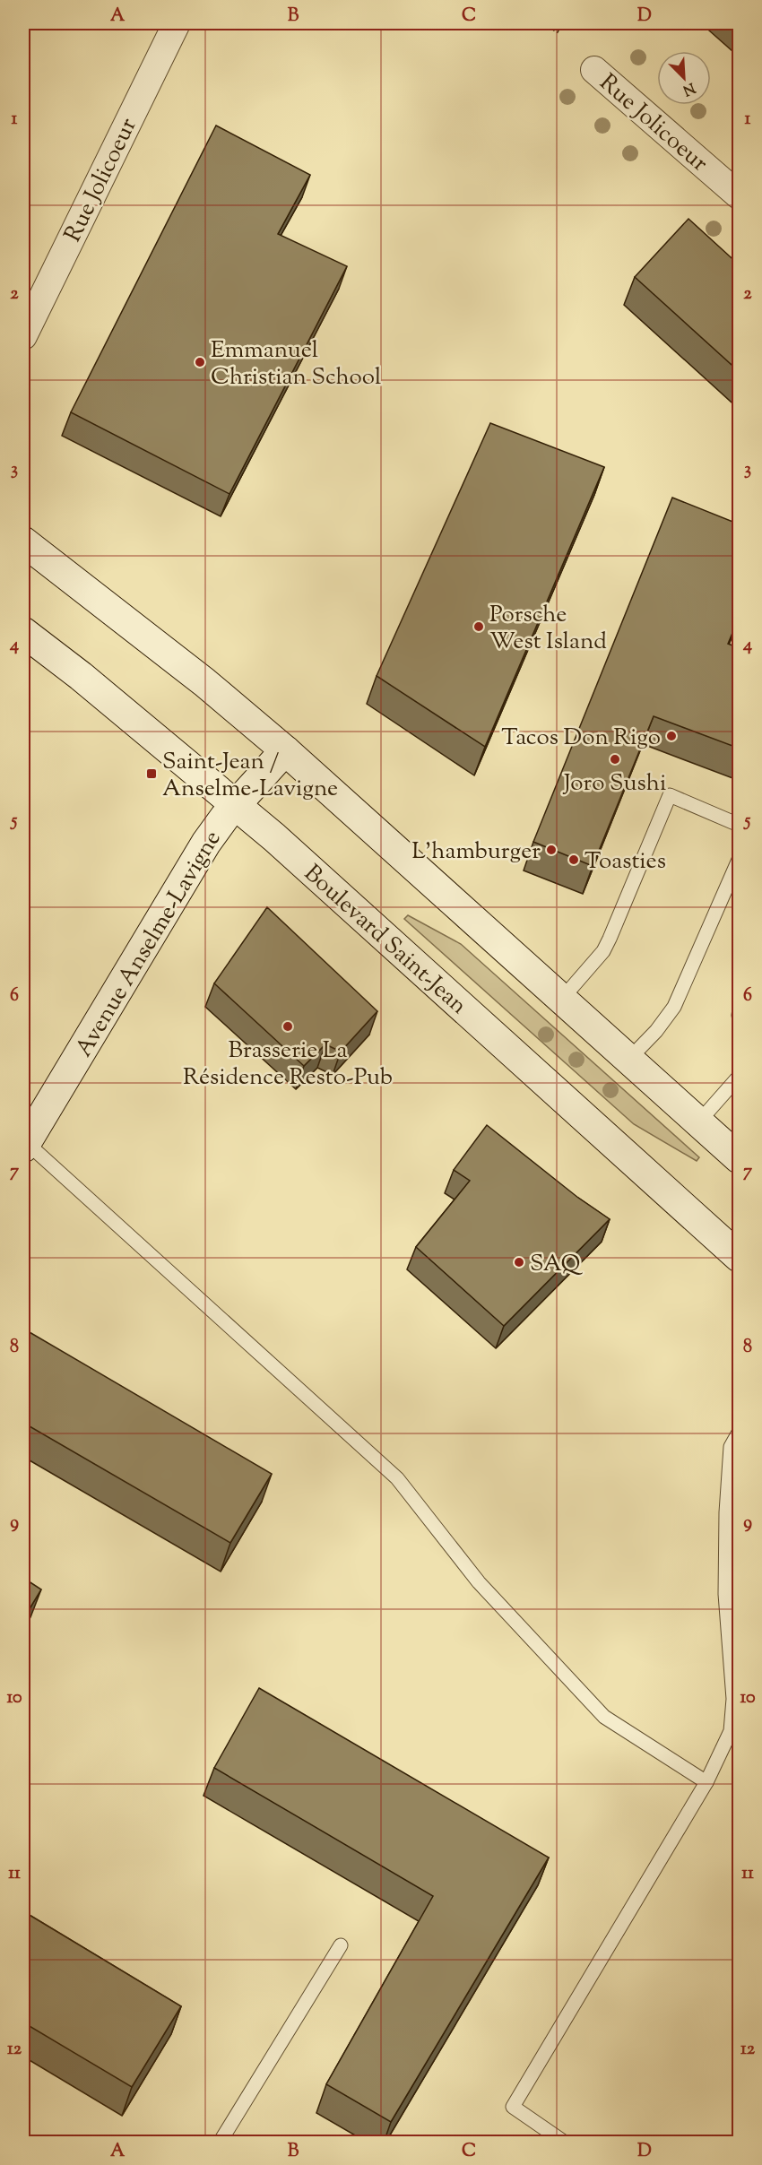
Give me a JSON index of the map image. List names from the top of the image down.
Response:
{
  "streets": {
    "main road": ["Boulevard Saint-Jean", "Avenue Anselme-Lavigne"],
    "street": ["Rue Jolicoeur"]
  },
  "crossings": [
    ["Boulevard Saint-Jean", "Avenue Anselme-Lavigne"]
  ],
  "places": {
    "other": [
      "Emmanuel Christian School",
      "Porsche West Island",
      "Tacos Don Rigo",
      "Joro Sushi",
      "L'hamburger",
      "Toasties",
      "Brasserie La Résidence Resto-Pub",
      "SAQ"
    ],
    "transit": ["Saint-Jean / Anselme-Lavigne"]
  },
  "north": "bottom right",
  "grid": {
    "columns": [
      "A",
      "B",
      "C",
      "D"
    ],
    "rows": [
      "1",
      "2",
      "3",
      "4",
      "5",
      "6",
      "7",
      "8",
      "9",
      "10",
      "11",
      "12"
    ]
  }
}
